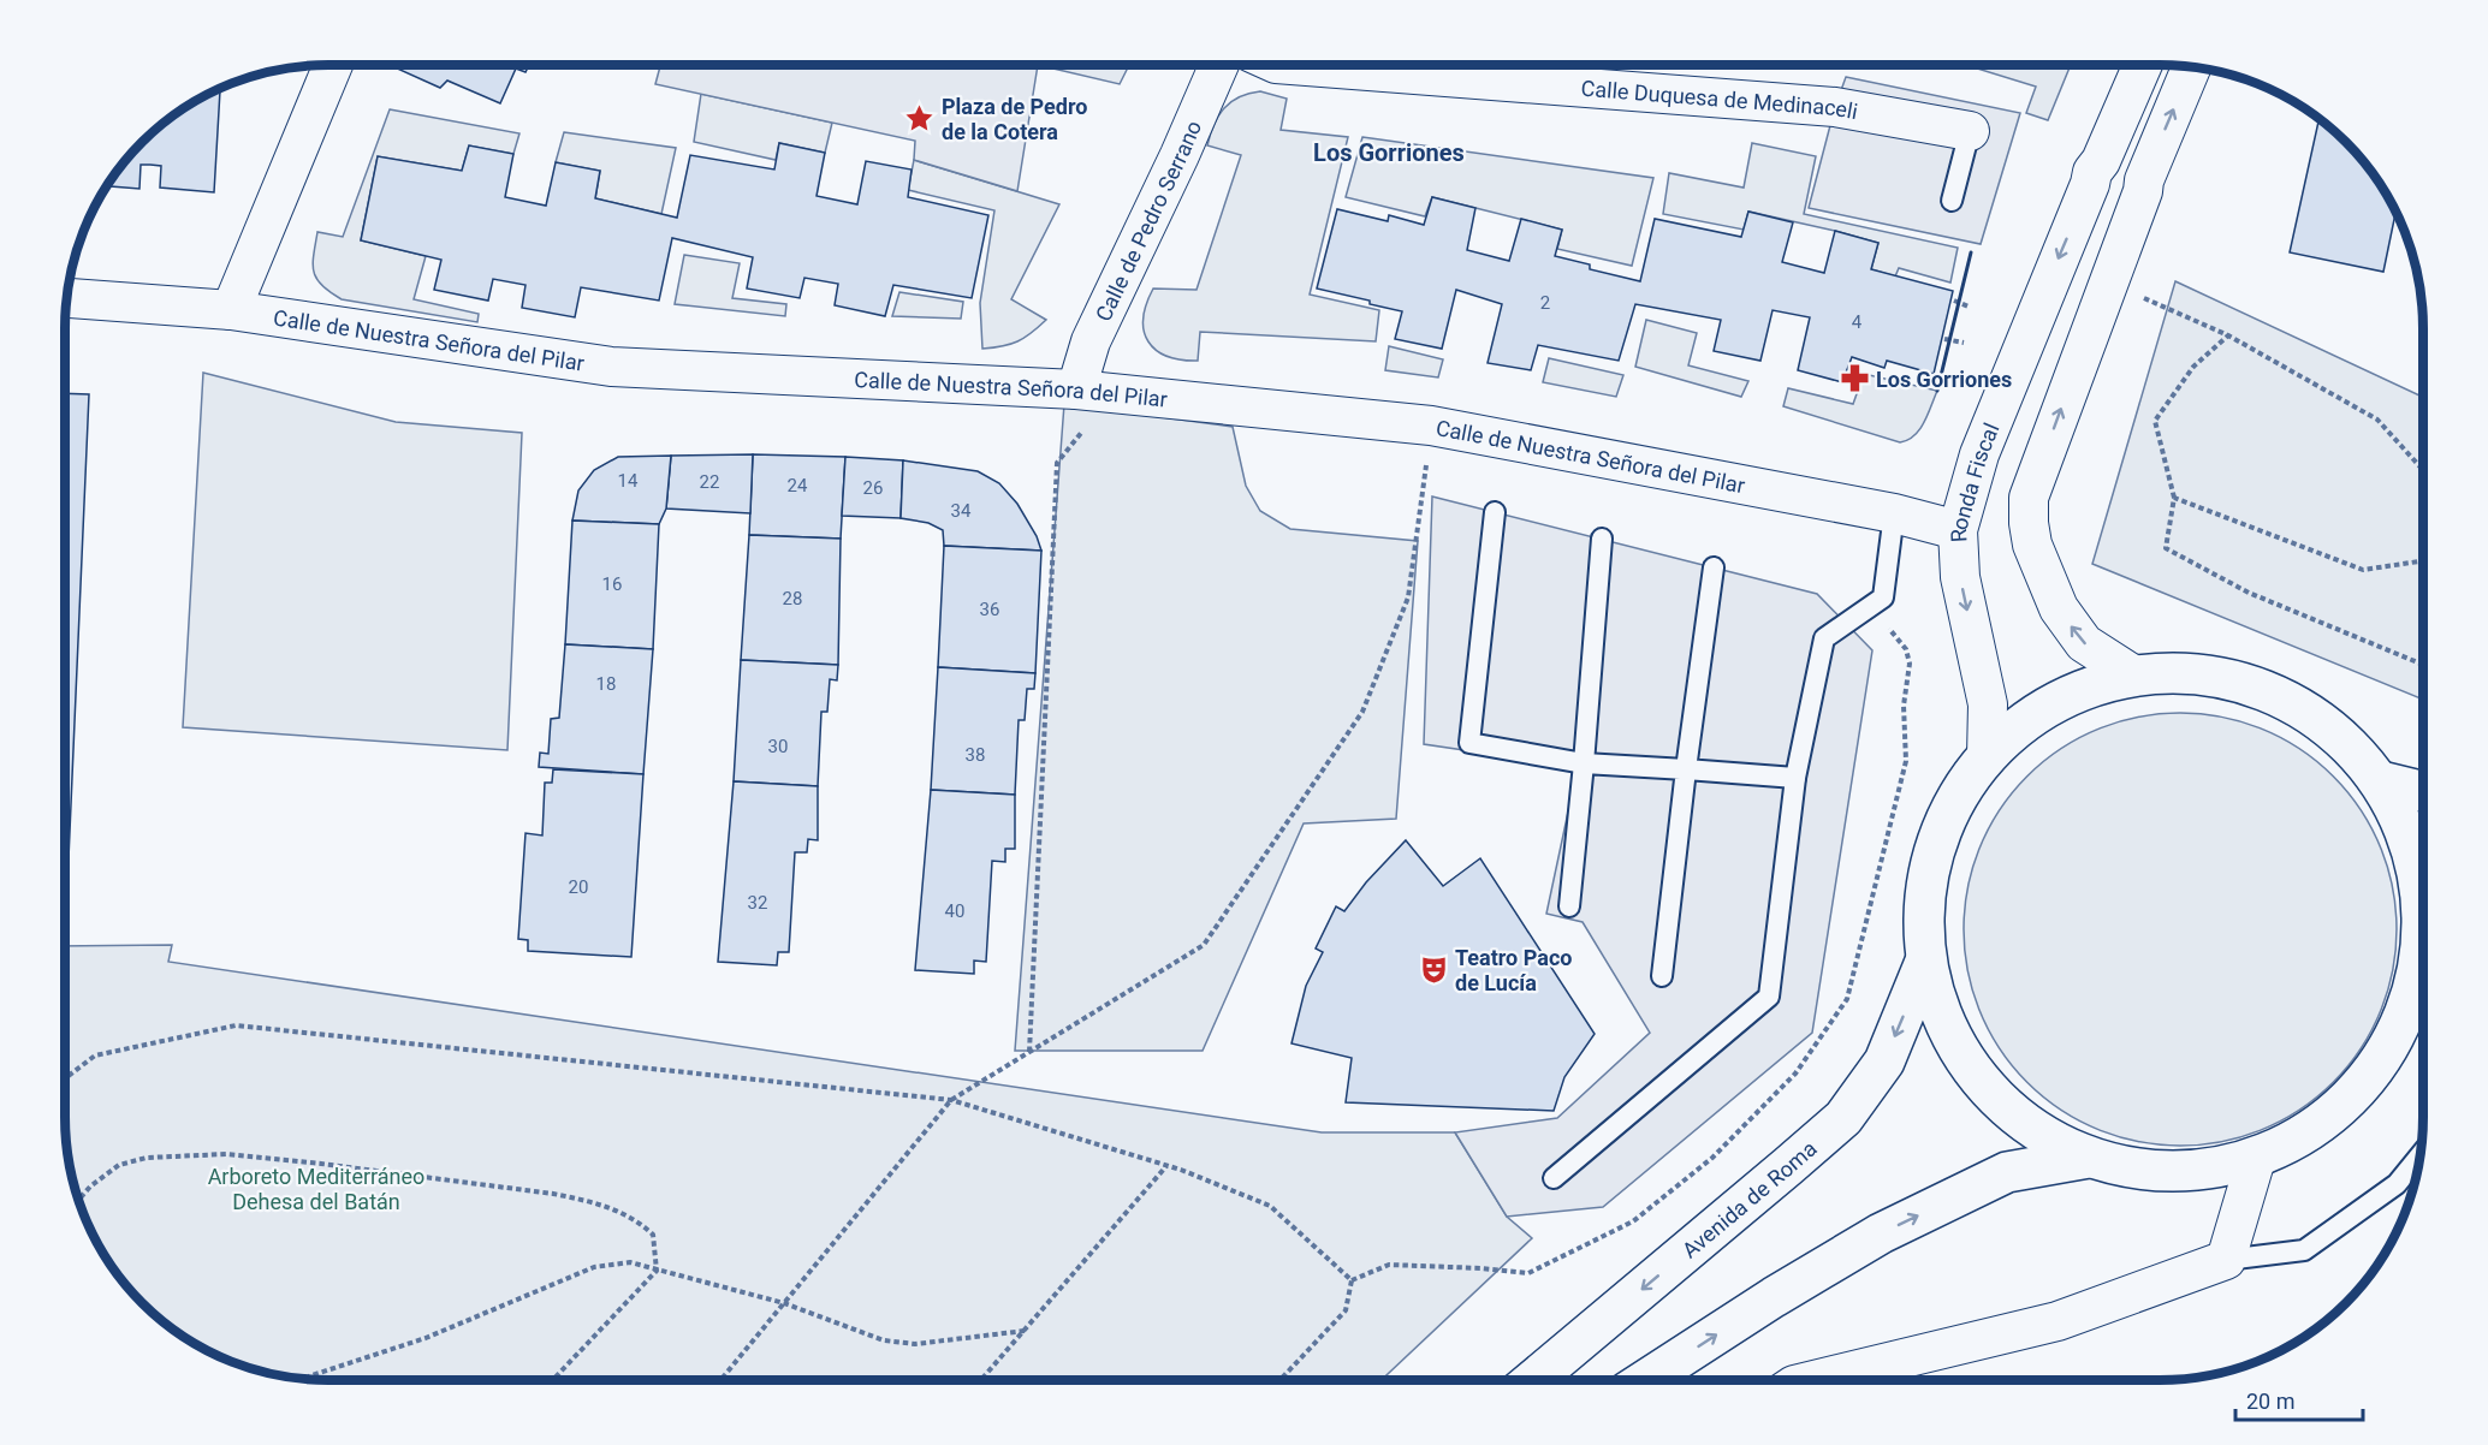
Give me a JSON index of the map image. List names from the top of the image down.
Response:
{
  "streets": {
    "main road": ["Avenida de Roma"],
    "street": [
      "Calle Duquesa de Medinaceli",
      "Calle de Pedro Serrano",
      "Calle de Nuestra Señora del Pilar",
      "Ronda Fiscal"
    ]
  },
  "crossings": [
    ["Calle de Pedro Serrano", "Calle de Nuestra Señora del Pilar"],
    ["Calle de Nuestra Señora del Pilar", "Ronda Fiscal"]
  ],
  "one_way": ["Ronda Fiscal"],
  "districts": ["Los Gorriones"],
  "parks": ["Arboreto Mediterráneo Dehesa del Batán"],
  "places": {
    "place": ["Plaza de Pedro de la Cotera"],
    "pharmacy": ["Los Gorriones"],
    "theatre": ["Teatro Paco de Lucía"]
  },
  "house_numbers": [
    "2",
    "4",
    "14",
    "22",
    "24",
    "26",
    "34",
    "16",
    "28",
    "36",
    "18",
    "30",
    "38",
    "20",
    "32",
    "40"
  ],
  "scale_bar": "20 m"
}
